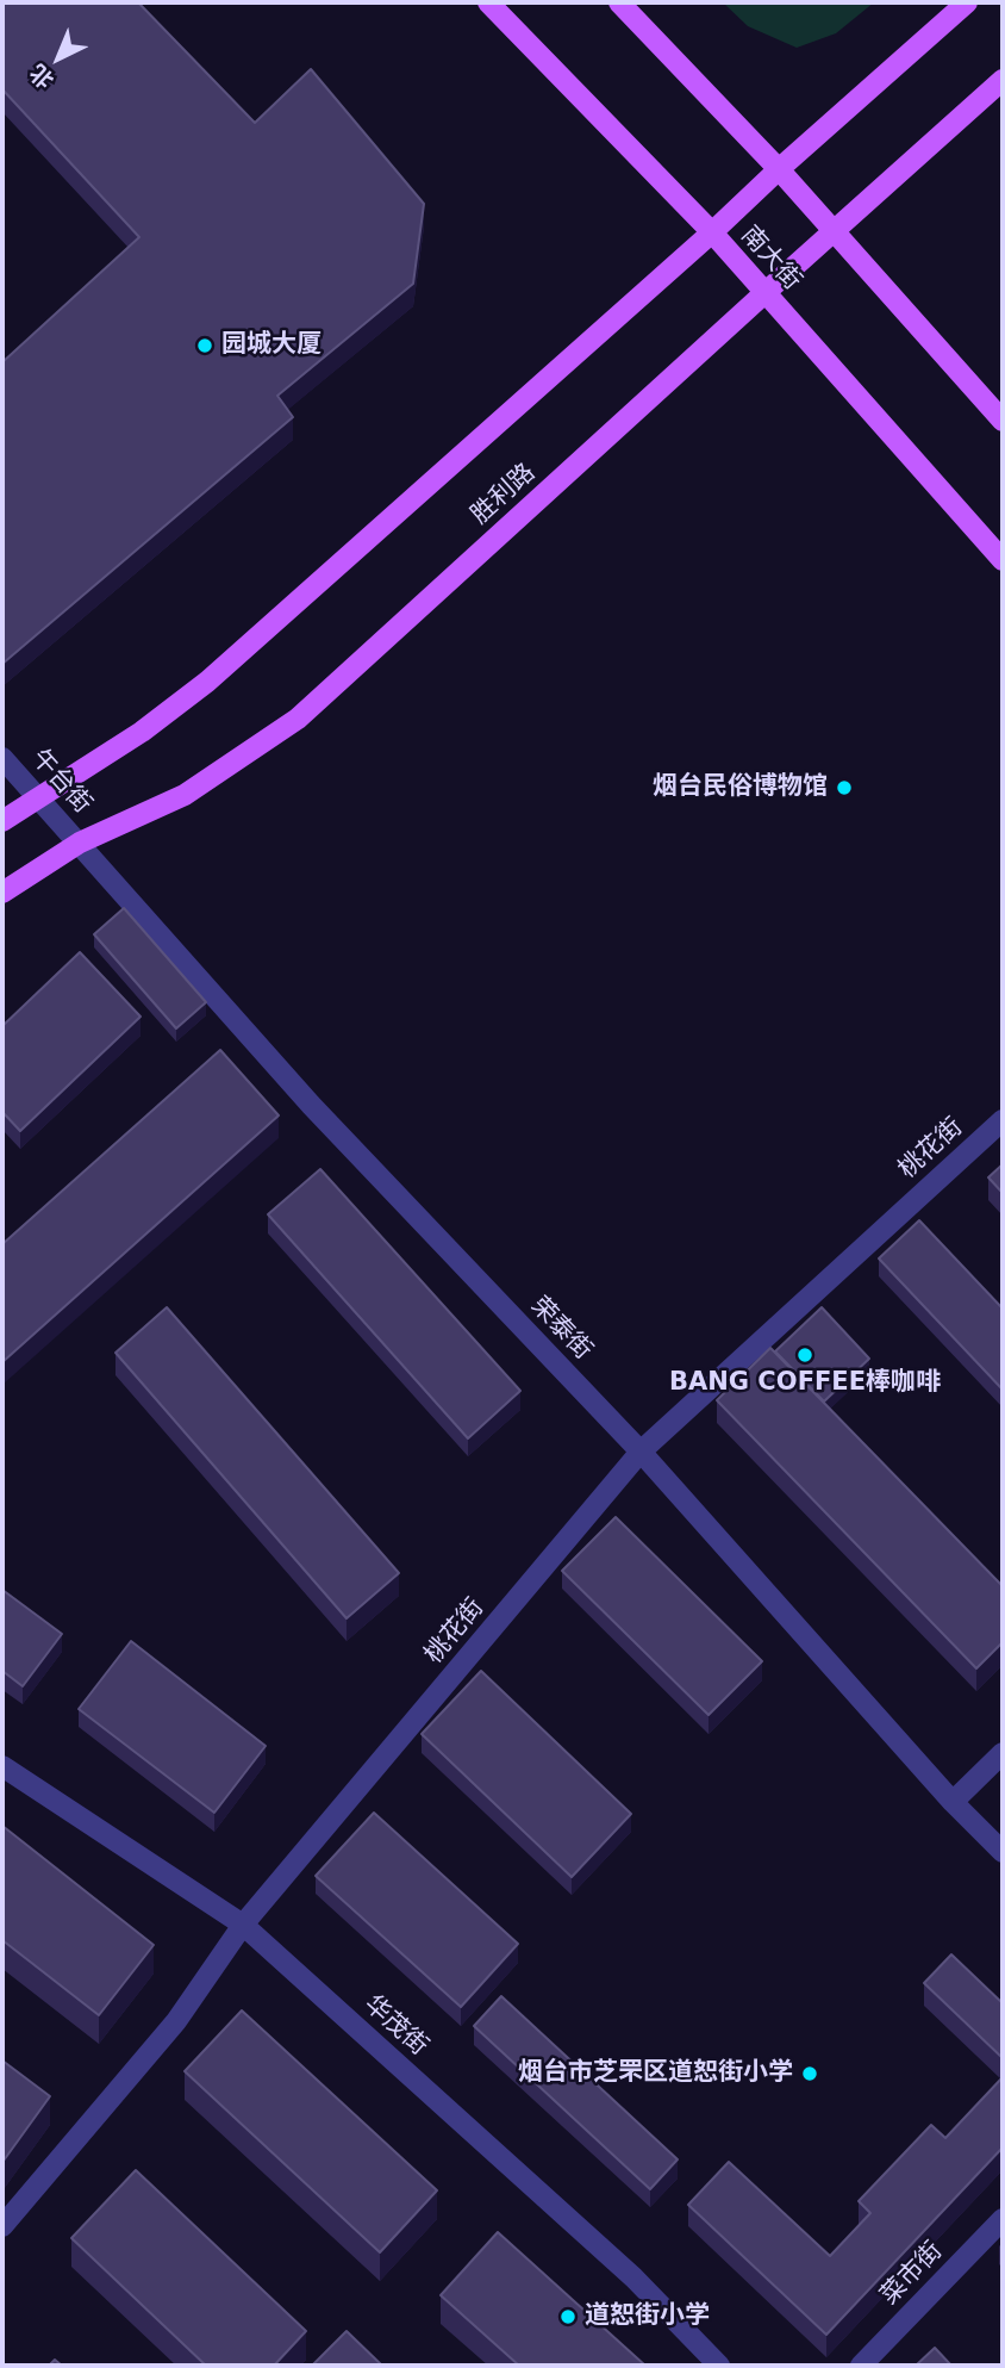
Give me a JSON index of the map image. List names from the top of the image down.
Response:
{
  "streets": {
    "main road": ["南大街", "胜利路"],
    "street": [
      "午台街",
      "桃花街",
      "荣泰街",
      "华茂街",
      "菜市街"
    ]
  },
  "crossings": [
    ["南大街", "胜利路"],
    ["胜利路", "午台街"],
    ["胜利路", "荣泰街"],
    ["午台街", "荣泰街"],
    ["桃花街", "荣泰街"],
    ["桃花街", "华茂街"]
  ],
  "places": [
    "园城大厦",
    "烟台民俗博物馆",
    "BANG COFFEE棒咖啡",
    "烟台市芝罘区道恕街小学",
    "道恕街小学"
  ],
  "north": "bottom left"
}
